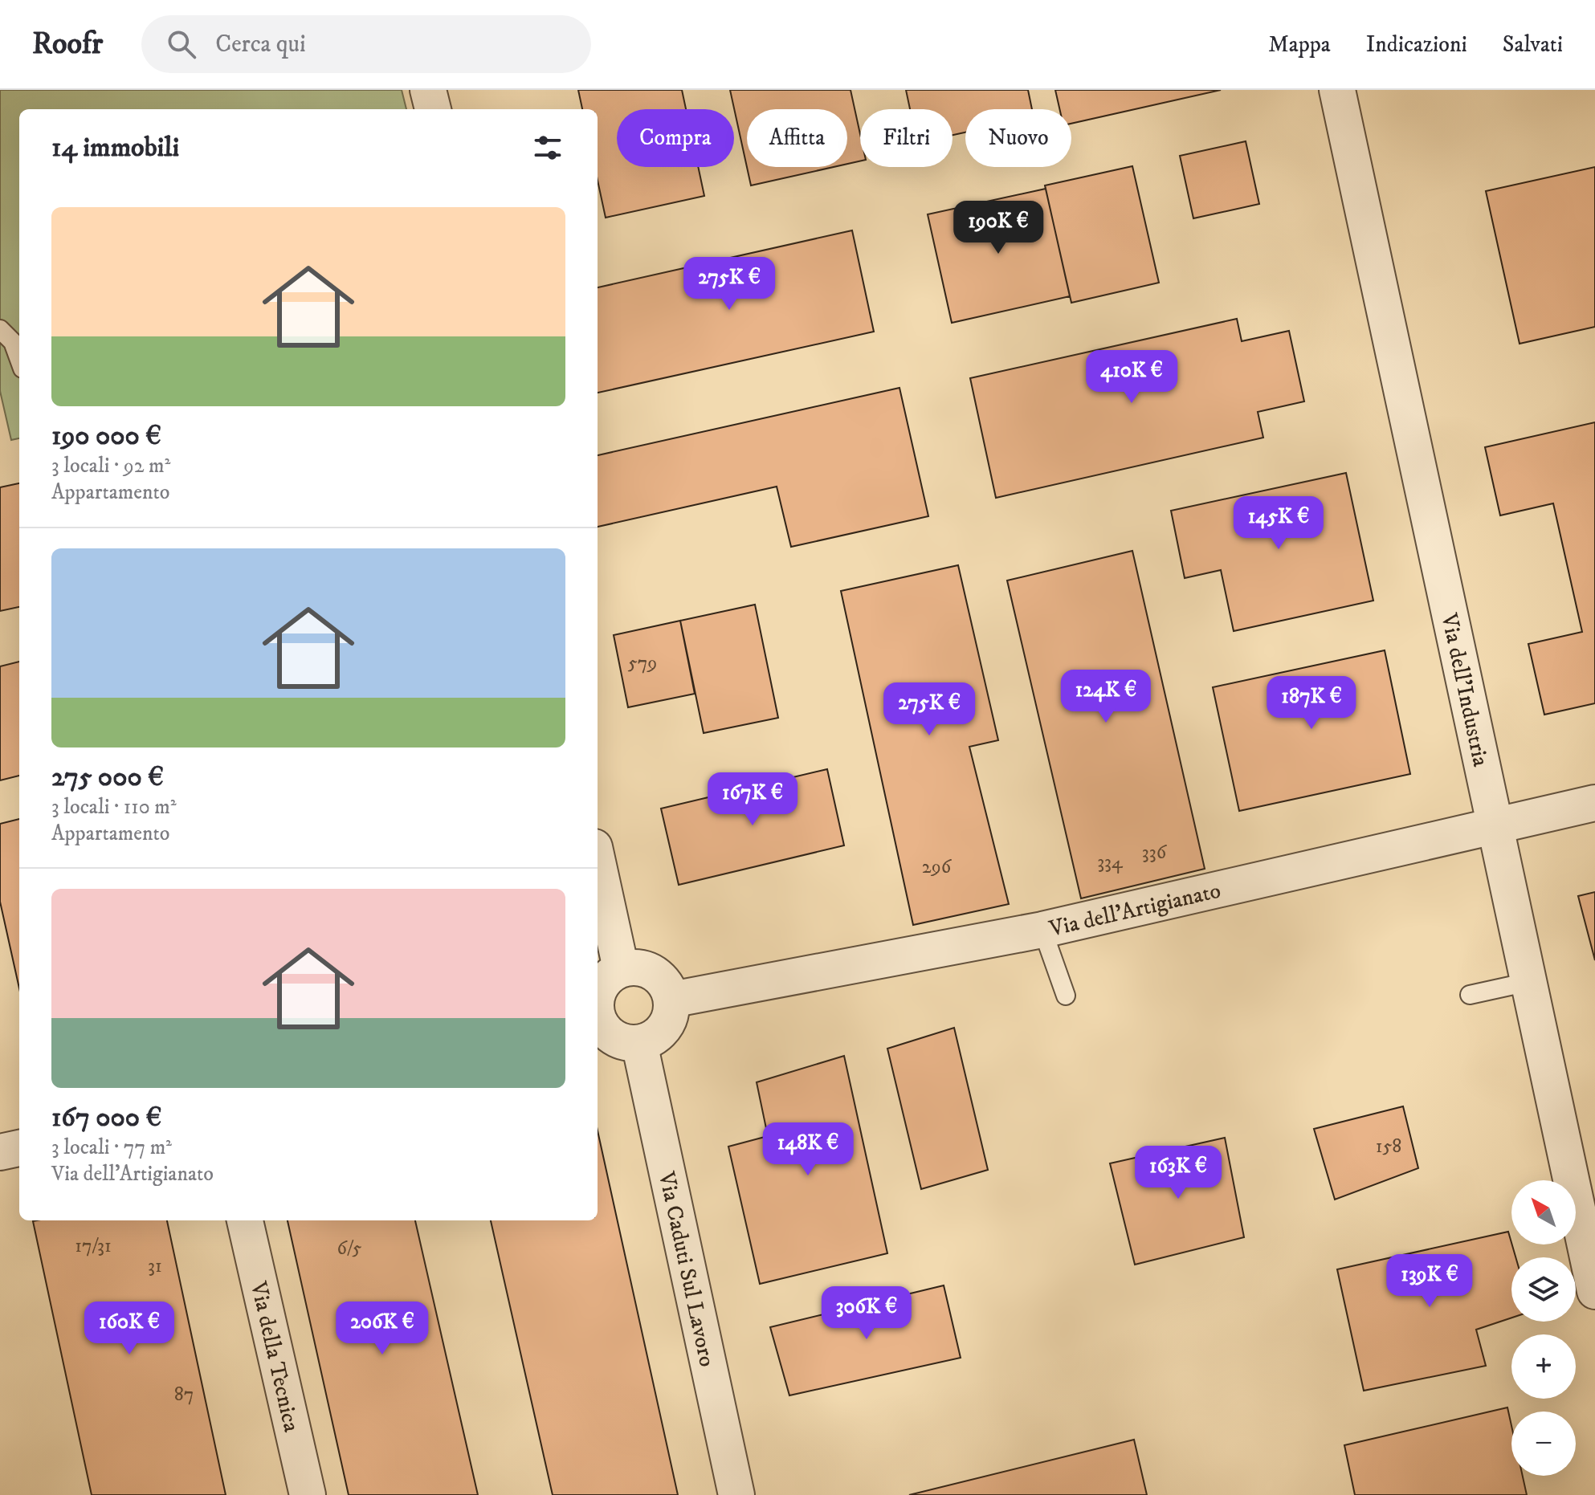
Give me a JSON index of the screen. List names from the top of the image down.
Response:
{
  "streets": {
    "street": [
      "Via dell’Industria",
      "Via dell'Artigianato",
      "Via Caduti Sul Lavoro",
      "Via della Tecnica"
    ]
  },
  "crossings": [
    ["Via dell’Industria", "Via dell'Artigianato"]
  ],
  "house_numbers": [
    "579",
    "336",
    "334",
    "296",
    "158",
    "17/31",
    "6/5",
    "31",
    "87"
  ],
  "north": "top left",
  "page": {
    "header": "Roofr",
    "search": "Cerca qui",
    "nav": ["Mappa", "Indicazioni", "Salvati"],
    "chip": [
      "Compra",
      "Affitta",
      "Filtri",
      "Nuovo"
    ],
    "heading": "14 immobili",
    "list": [
      {
        "name": "190 000 €",
        "note": "3 locali · 92 m² · Appartamento"
      },
      {
        "name": "275 000 €",
        "note": "3 locali · 110 m² · Appartamento"
      },
      {
        "name": "167 000 €",
        "note": "3 locali · 77 m² · Via dell'Artigianato"
      }
    ],
    "price": [
      "190K €",
      "275K €",
      "410K €",
      "145K €",
      "124K €",
      "187K €",
      "275K €",
      "167K €",
      "148K €",
      "163K €",
      "139K €",
      "306K €",
      "160K €",
      "206K €"
    ],
    "map_buttons": ["+", "−"]
  }
}
